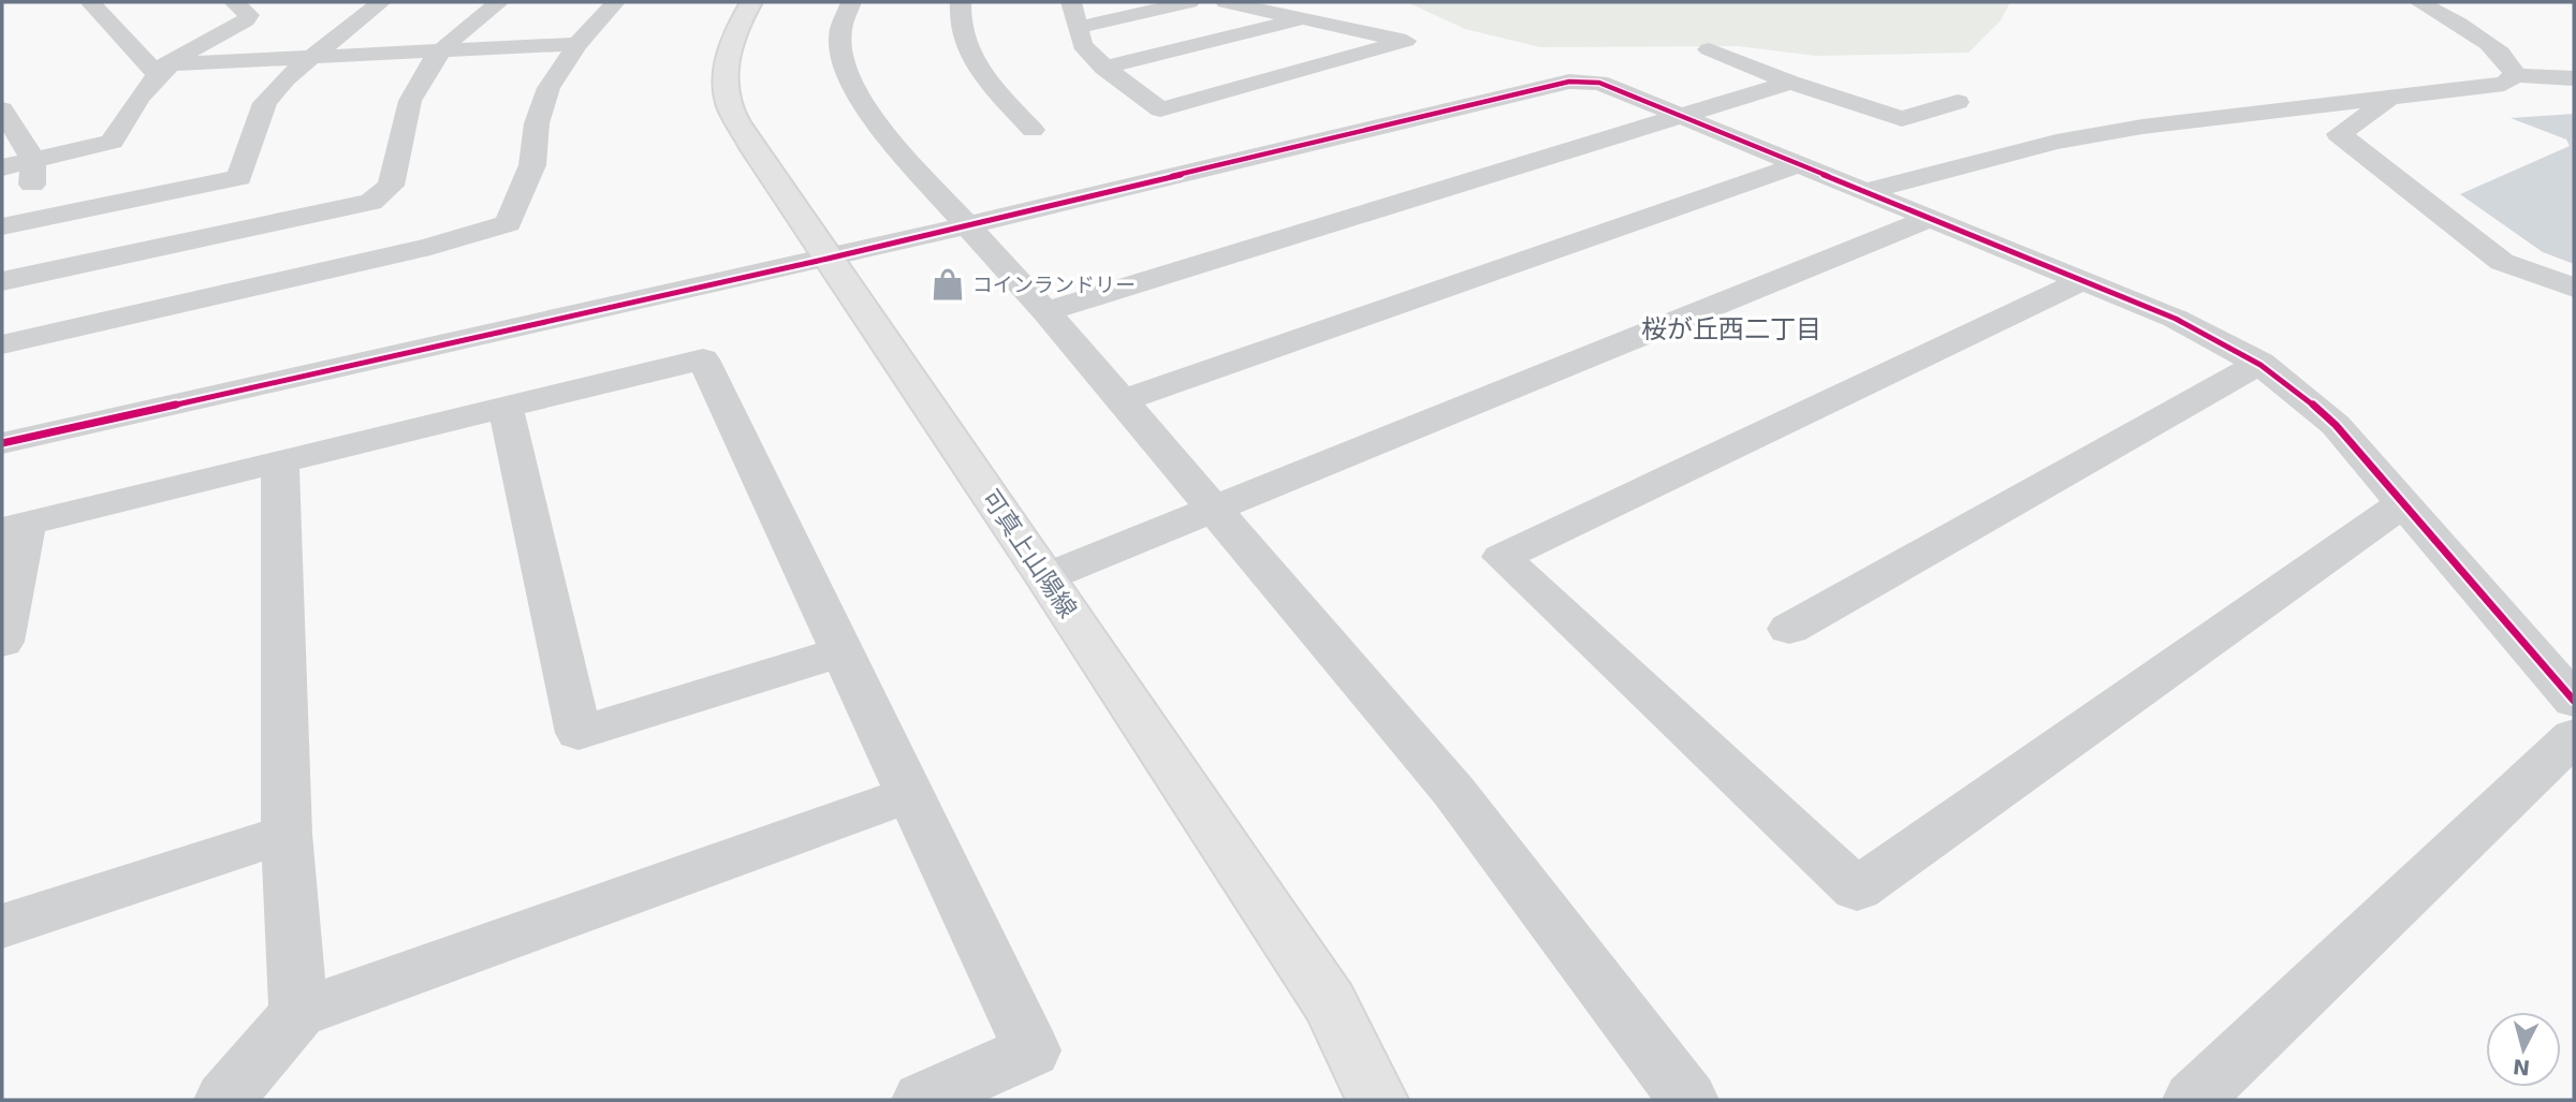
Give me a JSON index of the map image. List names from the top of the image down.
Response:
{
  "streets": {
    "main road": ["可真上山陽線"]
  },
  "districts": ["桜が丘西二丁目"],
  "places": {
    "shop": ["コインランドリー"]
  },
  "north": "bottom"
}
